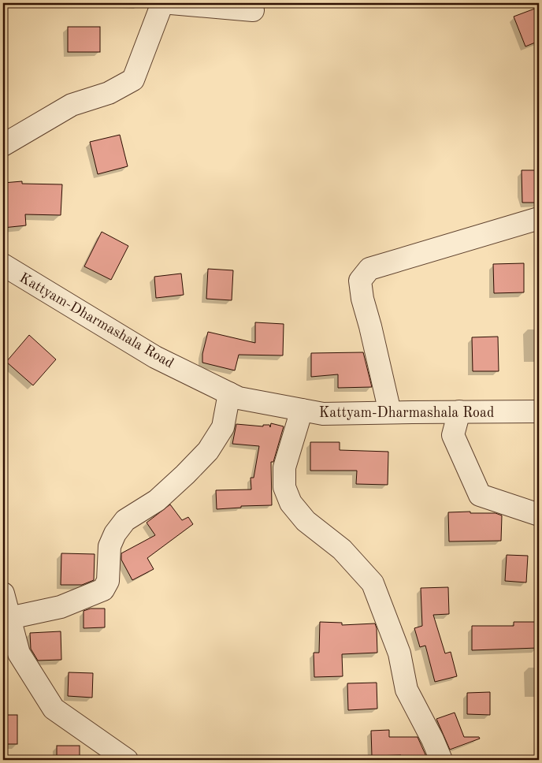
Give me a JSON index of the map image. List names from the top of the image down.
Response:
{
  "streets": {
    "street": ["Kattyam-Dharmashala Road"]
  }
}
